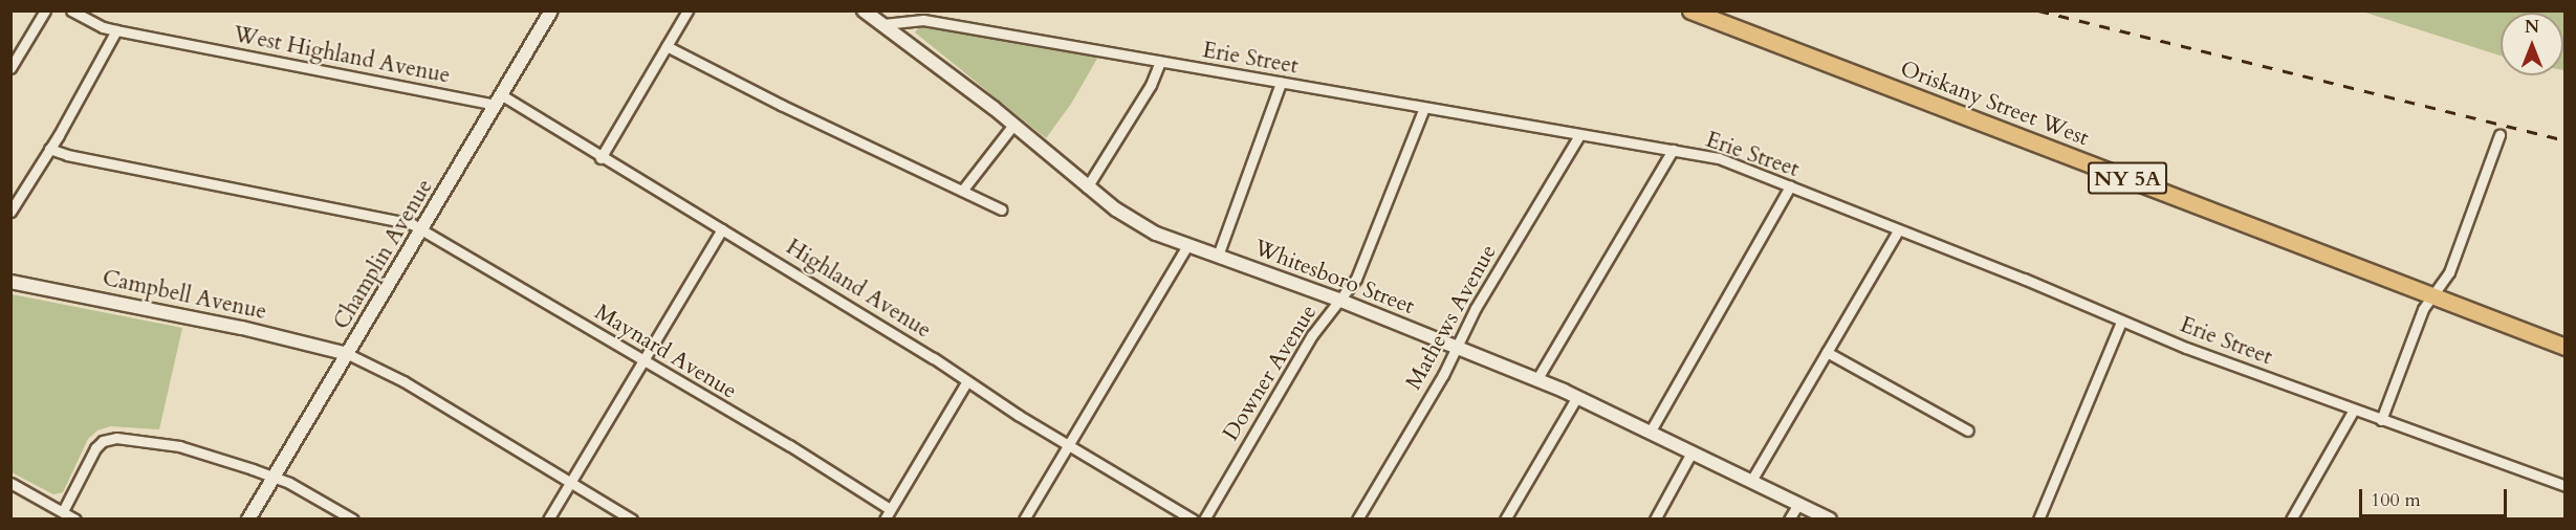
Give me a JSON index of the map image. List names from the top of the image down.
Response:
{
  "streets": {
    "main road": ["Oriskany Street West", "NY 5A"],
    "street": [
      "West Highland Avenue",
      "Erie Street",
      "Champlin Avenue",
      "Whitesboro Street",
      "Highland Avenue",
      "Campbell Avenue",
      "Mathews Avenue",
      "Maynard Avenue",
      "Downer Avenue"
    ]
  },
  "crossings": [
    ["West Highland Avenue", "Champlin Avenue"],
    ["West Highland Avenue", "Highland Avenue"],
    ["Erie Street", "Whitesboro Street"],
    ["Erie Street", "Mathews Avenue"],
    ["Erie Street", "Downer Avenue"],
    ["Champlin Avenue", "Highland Avenue"],
    ["Champlin Avenue", "Campbell Avenue"],
    ["Champlin Avenue", "Maynard Avenue"],
    ["Whitesboro Street", "Mathews Avenue"],
    ["Whitesboro Street", "Downer Avenue"]
  ],
  "scale_bar": "100 m",
  "north": "top"
}
